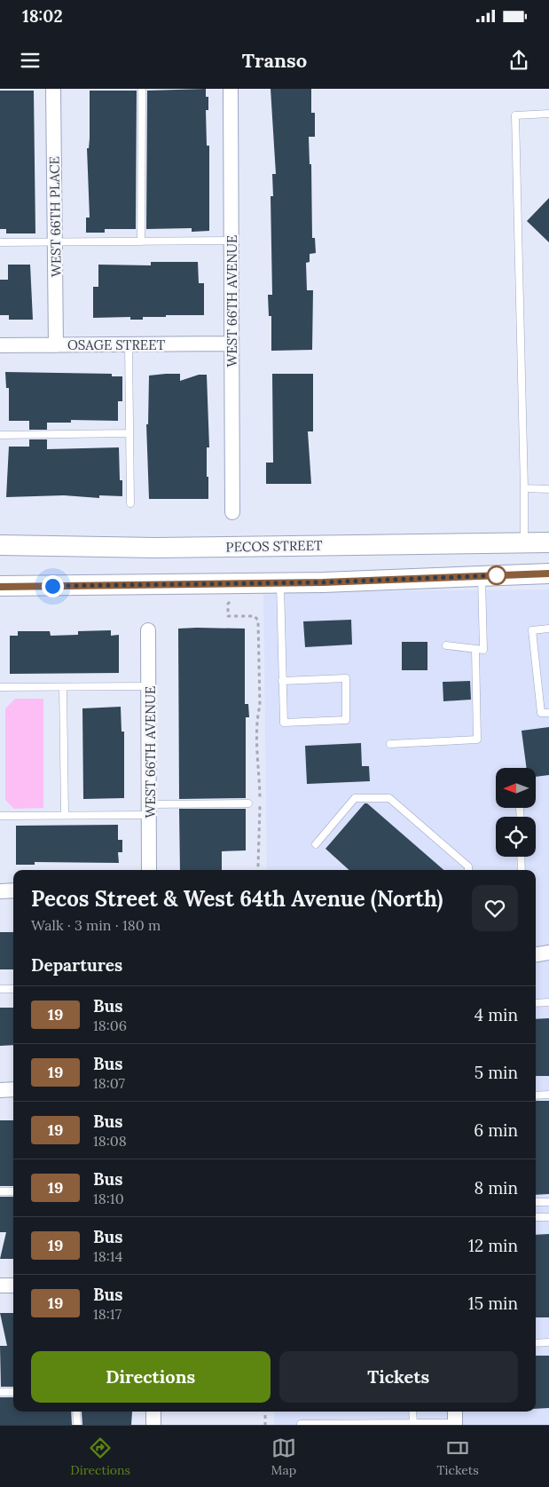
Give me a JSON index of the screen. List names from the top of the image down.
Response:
{
  "streets": {
    "main road": ["PECOS STREET"],
    "street": ["WEST 66TH PLACE", "WEST 66TH AVENUE", "OSAGE STREET"]
  },
  "crossings": [
    ["WEST 66TH PLACE", "OSAGE STREET"],
    ["WEST 66TH AVENUE", "OSAGE STREET"]
  ],
  "lines": ["bus line 19"],
  "north": "left",
  "page": {
    "status": "18:02",
    "header": "Transo",
    "heading": [
      ["Pecos Street & West 64th Avenue (North)", "Walk · 3 min · 180 m"],
      "Departures"
    ],
    "list": [
      {
        "mark": "19",
        "name": "Bus",
        "note": "18:06",
        "value": "4 min"
      },
      {
        "mark": "19",
        "name": "Bus",
        "note": "18:07",
        "value": "5 min"
      },
      {
        "mark": "19",
        "name": "Bus",
        "note": "18:08",
        "value": "6 min"
      },
      {
        "mark": "19",
        "name": "Bus",
        "note": "18:10",
        "value": "8 min"
      },
      {
        "mark": "19",
        "name": "Bus",
        "note": "18:14",
        "value": "12 min"
      },
      {
        "mark": "19",
        "name": "Bus",
        "note": "18:17",
        "value": "15 min"
      }
    ],
    "buttons": ["Directions", "Tickets"],
    "tabs": ["Directions", "Map", "Tickets"]
  }
}
